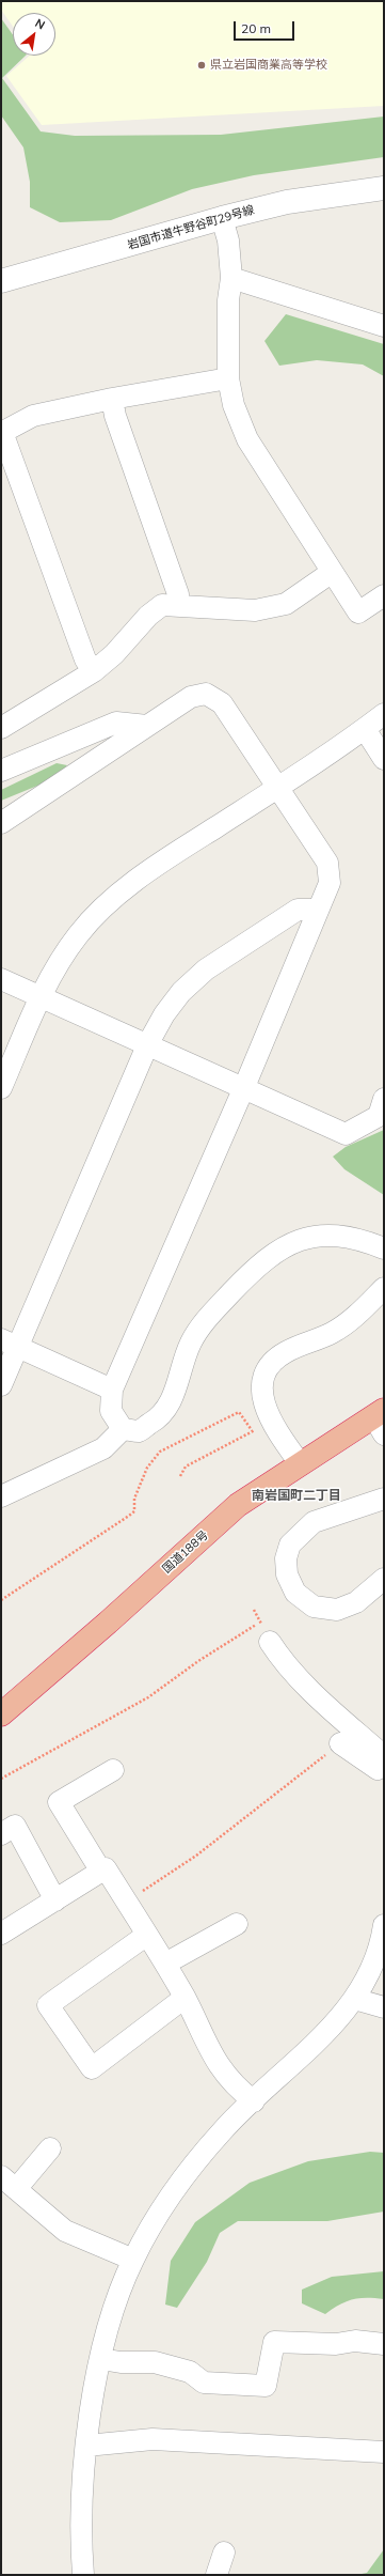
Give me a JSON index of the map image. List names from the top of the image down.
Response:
{
  "streets": {
    "highway": ["国道188号"],
    "street": ["岩国市道牛野谷町29号線"]
  },
  "districts": ["南岩国町二丁目"],
  "places": ["県立岩国商業高等学校"],
  "scale_bar": "20 m",
  "north": "top right"
}
